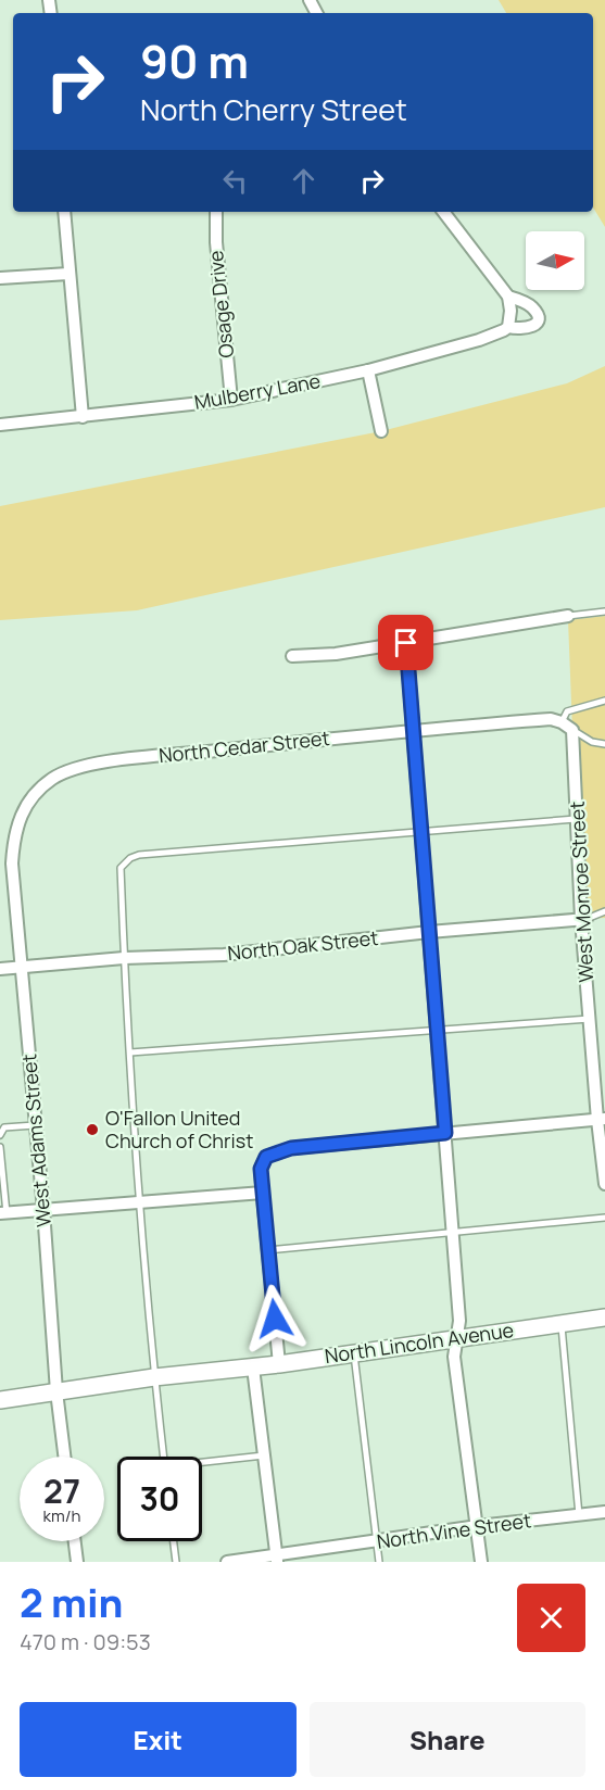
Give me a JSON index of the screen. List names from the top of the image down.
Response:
{
  "streets": {
    "main road": ["North Lincoln Avenue"],
    "street": [
      "Osage Drive",
      "Mulberry Lane",
      "North Cedar Street",
      "West Monroe Street",
      "North Oak Street",
      "West Adams Street",
      "North Vine Street"
    ]
  },
  "crossings": [
    ["Osage Drive", "Mulberry Lane"],
    ["North Cedar Street", "West Monroe Street"],
    ["North Cedar Street", "West Adams Street"],
    ["West Monroe Street", "North Oak Street"],
    ["North Oak Street", "West Adams Street"],
    ["West Adams Street", "North Lincoln Avenue"]
  ],
  "places": ["O'Fallon United Church of Christ"],
  "north": "right",
  "page": {
    "turn": ["90 m", "North Cherry Street"],
    "speed": "27 km/h",
    "limit": "30",
    "heading": ["2 min", "470 m · 09:53"],
    "buttons": ["Exit", "Share"]
  }
}
